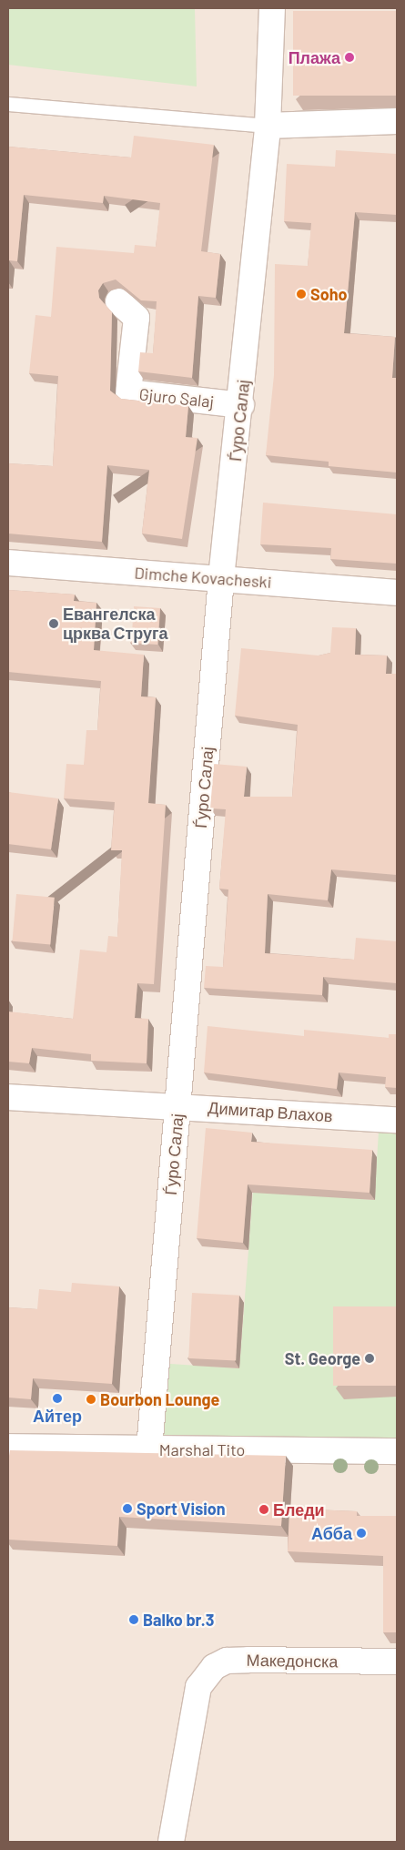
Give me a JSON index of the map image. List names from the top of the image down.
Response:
{
  "streets": {
    "street": [
      "Gjuro Salaj",
      "Ѓуро Салај",
      "Dimche Kovacheski",
      "Димитар Влахов",
      "Marshal Tito",
      "Македонска"
    ]
  },
  "crossings": [
    ["Gjuro Salaj", "Ѓуро Салај"],
    ["Ѓуро Салај", "Dimche Kovacheski"],
    ["Ѓуро Салај", "Димитар Влахов"],
    ["Ѓуро Салај", "Marshal Tito"]
  ],
  "places": [
    "Плажа",
    "Soho",
    "Евангелска црква Струга",
    "St. George",
    "Айтер",
    "Bourbon Lounge",
    "Sport Vision",
    "Бледи",
    "Абба",
    "Balko br.3"
  ]
}
